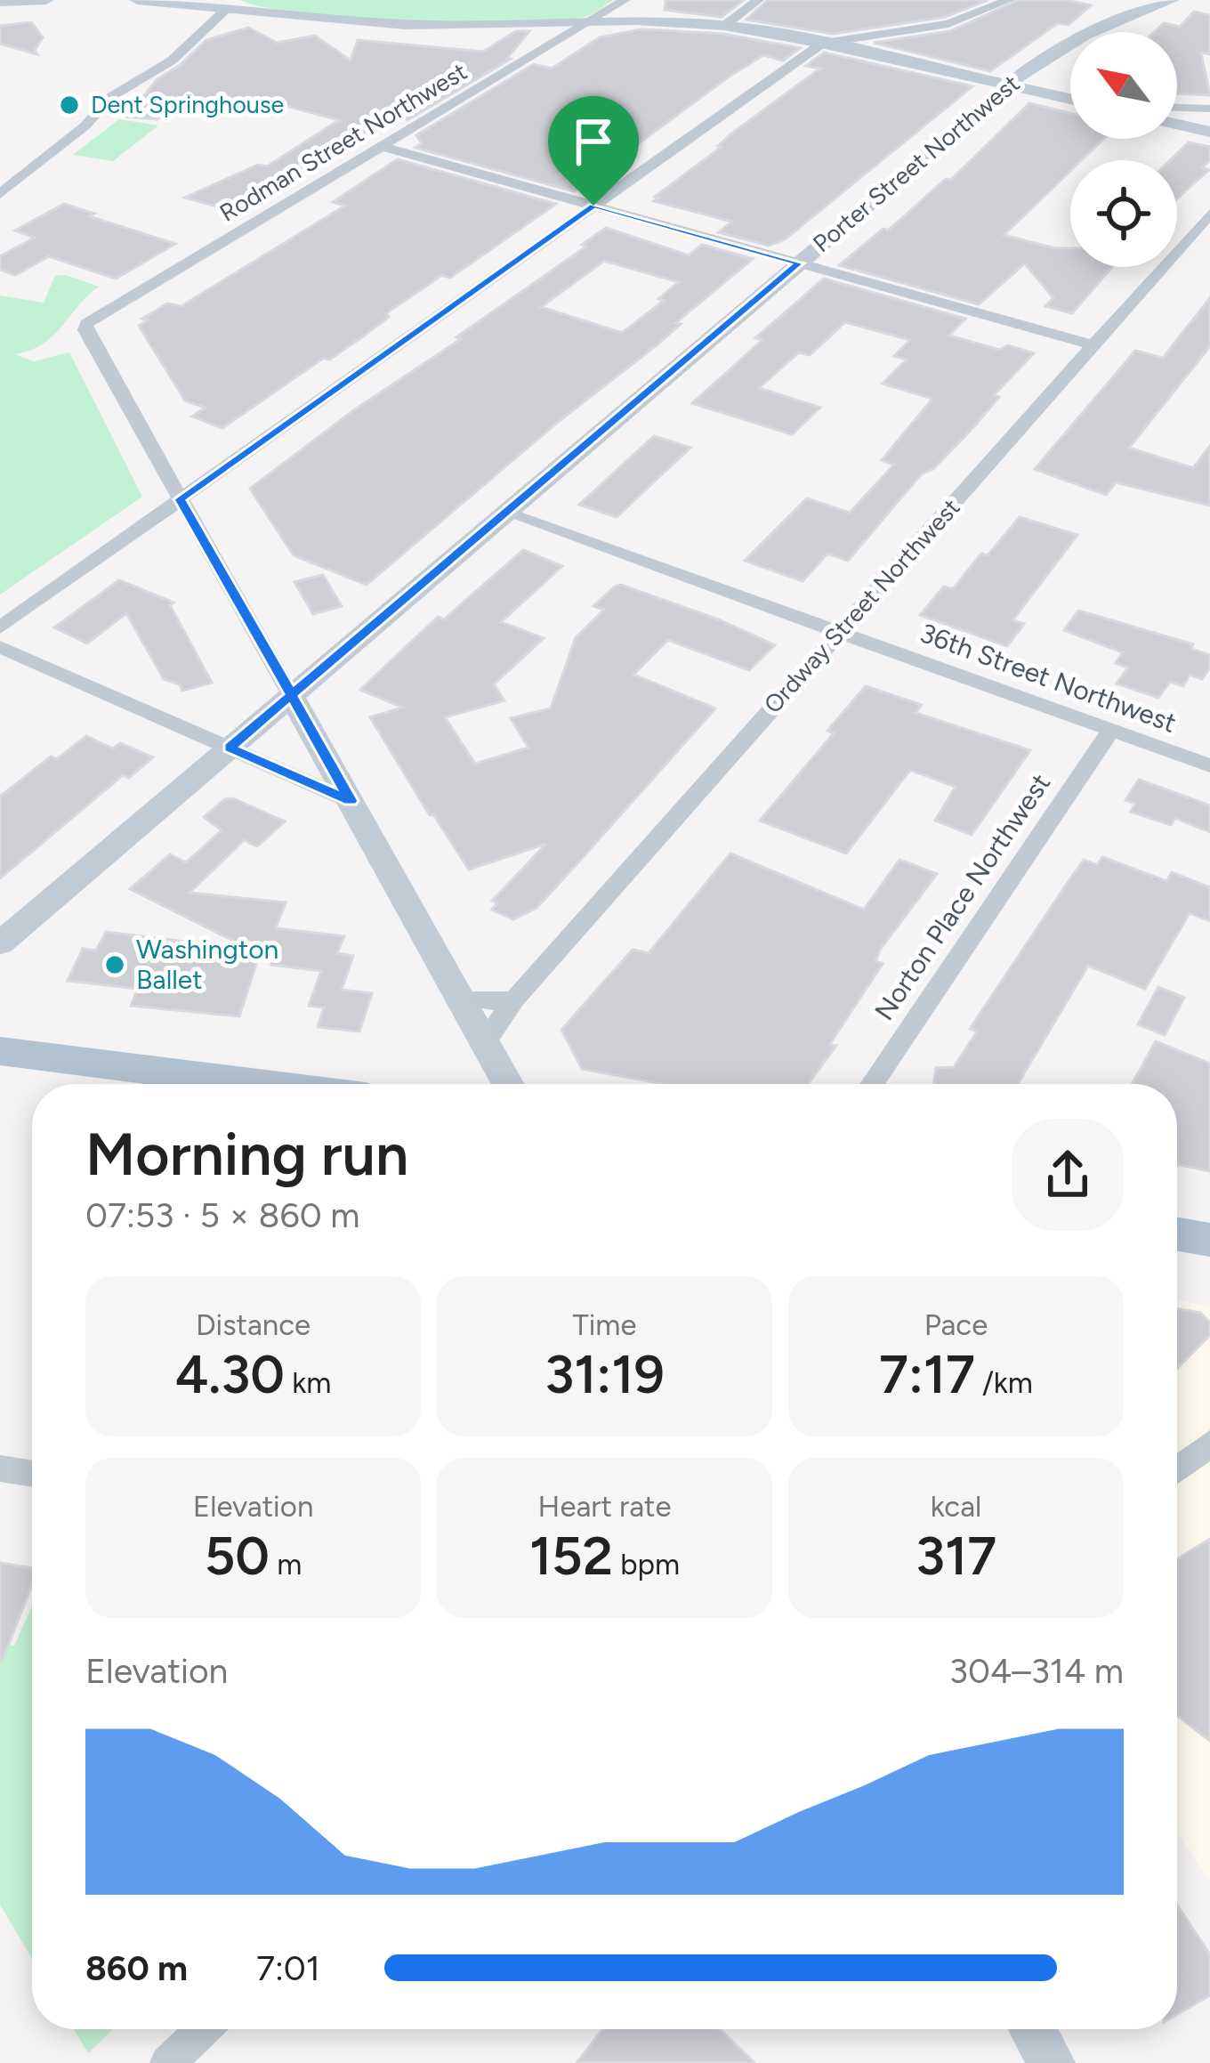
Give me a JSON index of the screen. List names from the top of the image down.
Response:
{
  "streets": {
    "street": [
      "Rodman Street Northwest",
      "Porter Street Northwest",
      "Ordway Street Northwest",
      "36th Street Northwest",
      "Norton Place Northwest"
    ]
  },
  "crossings": [
    ["Porter Street Northwest", "36th Street Northwest"],
    ["Ordway Street Northwest", "36th Street Northwest"],
    ["36th Street Northwest", "Norton Place Northwest"]
  ],
  "places": ["Dent Springhouse", "Washington Ballet"],
  "north": "top left",
  "page": {
    "heading": ["Morning run", "07:53 · 5 × 860 m"],
    "stats": [
      ["Distance", "4.30 km"],
      ["Time", "31:19"],
      ["Pace", "7:17 /km"],
      ["Elevation", "50 m"],
      ["Heart rate", "152 bpm"],
      ["kcal", "317"]
    ],
    "chart": ["Elevation", "304–314 m"],
    "list": [
      {
        "name": "860 m",
        "note": "7:01"
      }
    ]
  }
}
